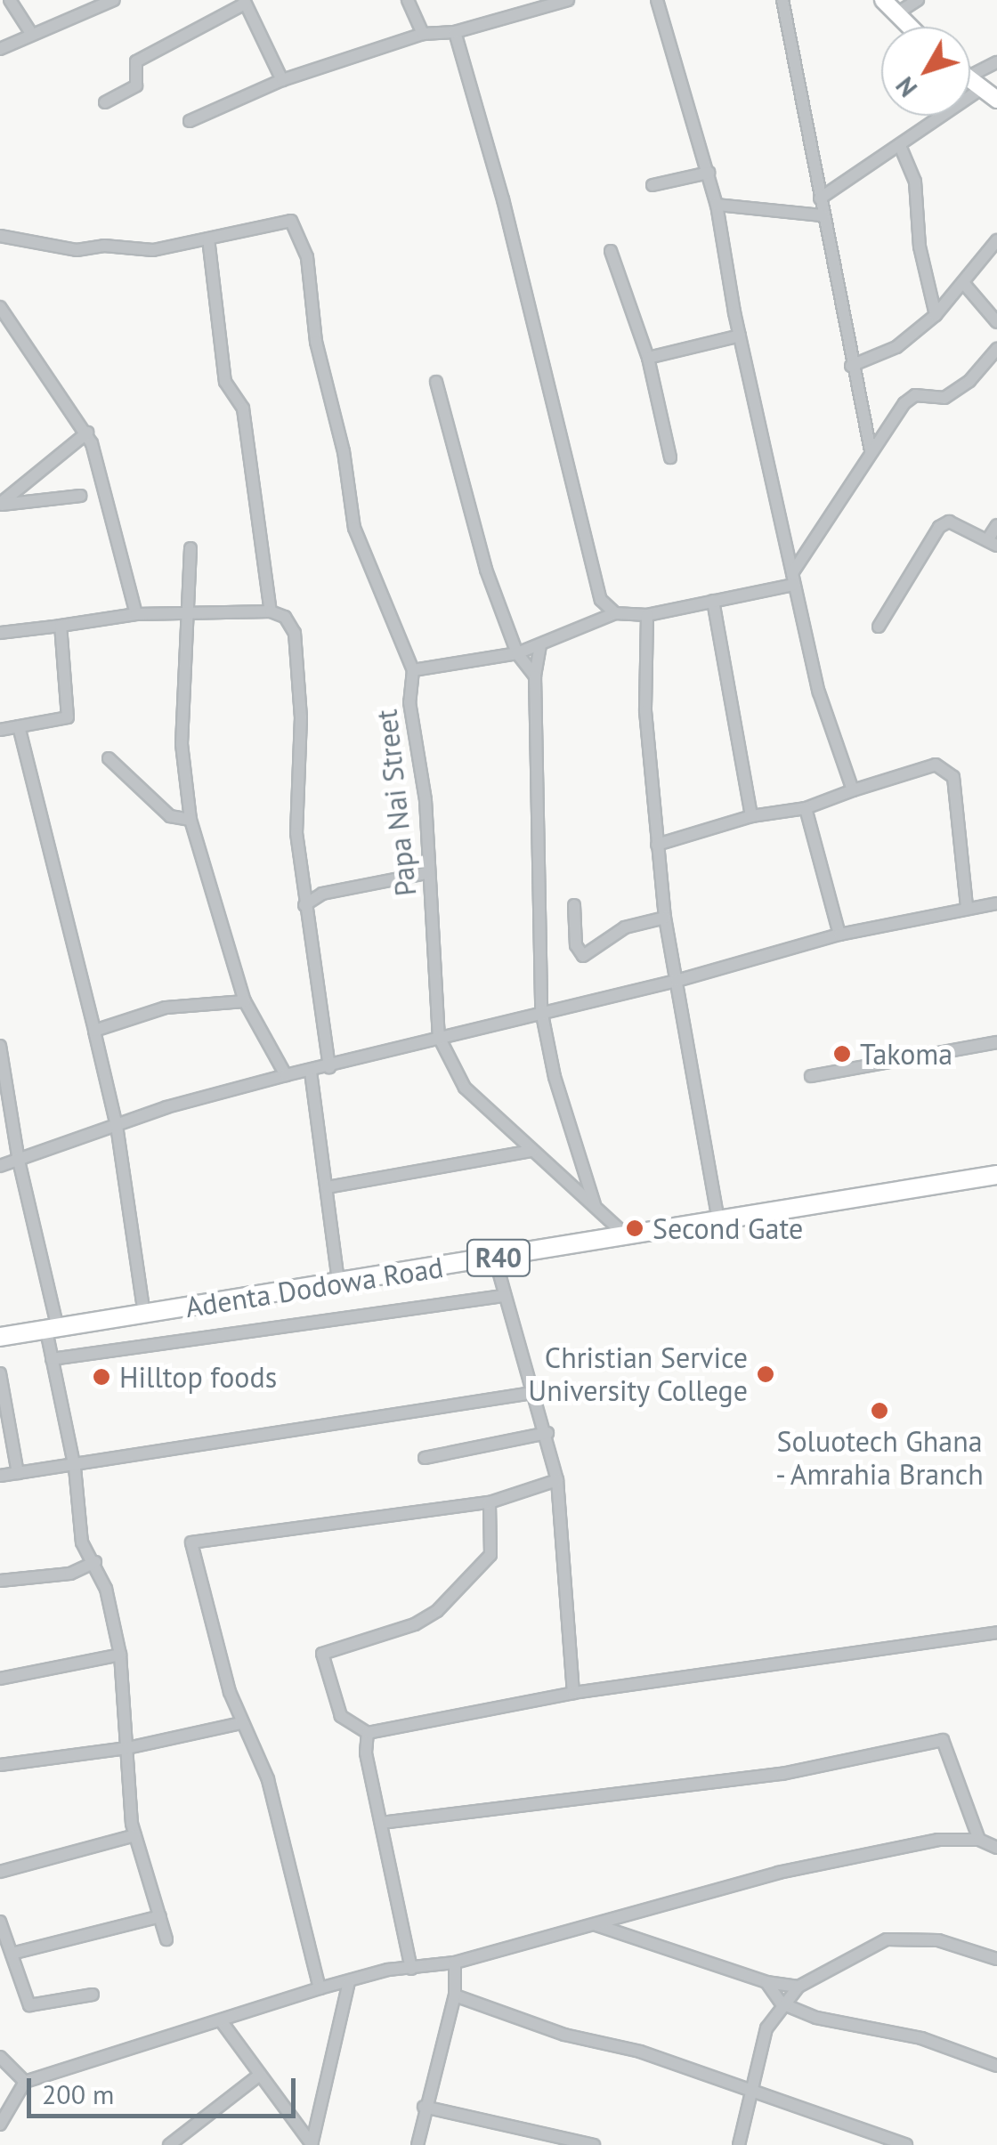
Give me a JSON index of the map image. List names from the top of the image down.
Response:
{
  "streets": {
    "main road": ["R40", "Adenta Dodowa Road"],
    "street": ["Papa Nai Street"]
  },
  "crossings": [
    ["Papa Nai Street", "Adenta Dodowa Road"]
  ],
  "places": [
    "Takoma",
    "Second Gate",
    "Christian Service University College",
    "Hilltop foods",
    "Soluotech Ghana - Amrahia Branch"
  ],
  "scale_bar": "200 m",
  "north": "bottom left"
}
